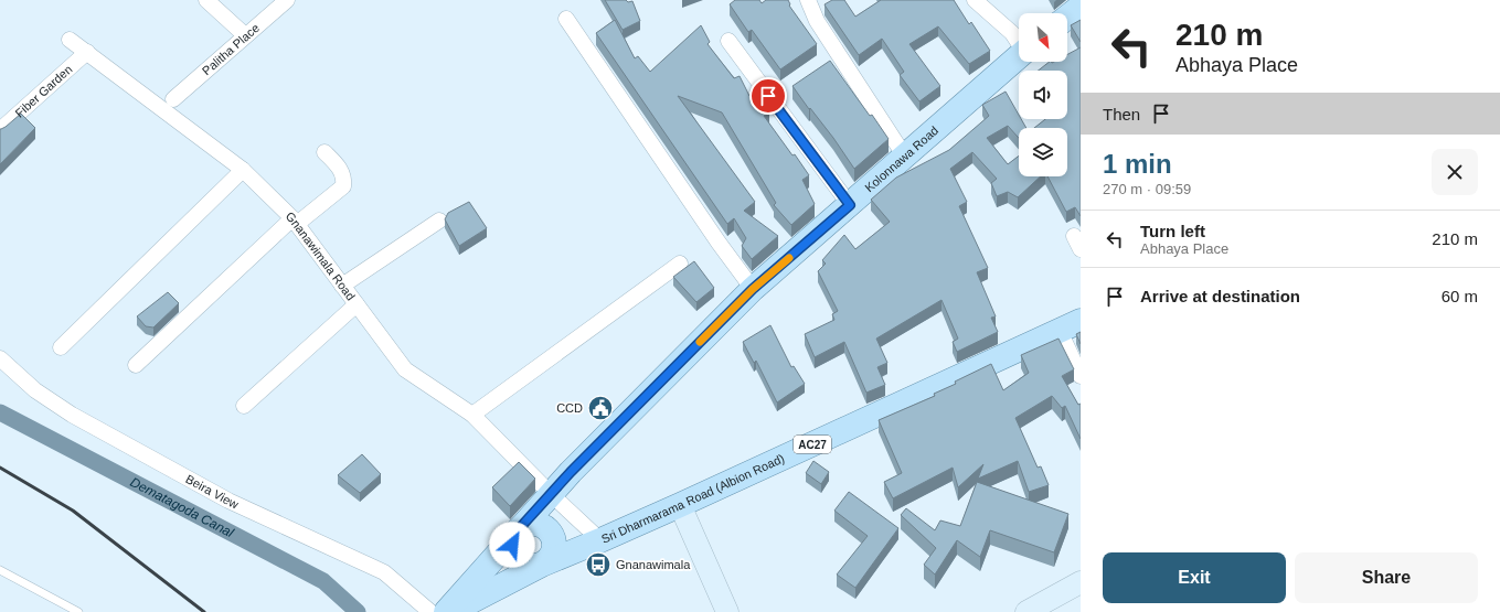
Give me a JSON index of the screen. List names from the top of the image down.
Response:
{
  "streets": {
    "main road": ["Kolonnawa Road", "AC27", "Sri Dharmarama Road (Albion Road)"],
    "street": [
      "Palitha Place",
      "Fiber Garden",
      "Gnanawimala Road",
      "Beira View"
    ]
  },
  "crossings": [
    ["Fiber Garden", "Gnanawimala Road"],
    ["Kolonnawa Road", "Gnanawimala Road"],
    ["Gnanawimala Road", "Sri Dharmarama Road (Albion Road)"]
  ],
  "water": ["Dematagoda Canal"],
  "places": {
    "public building": ["CCD"],
    "bus stop": ["Gnanawimala"]
  },
  "north": "bottom right",
  "page": {
    "turn": ["210 m", "Abhaya Place"],
    "then": "Then",
    "heading": ["1 min", "270 m · 09:59"],
    "list": [
      {
        "name": "Turn left",
        "note": "Abhaya Place",
        "value": "210 m"
      },
      {
        "name": "Arrive at destination",
        "value": "60 m"
      }
    ],
    "buttons": ["Exit", "Share"]
  }
}
